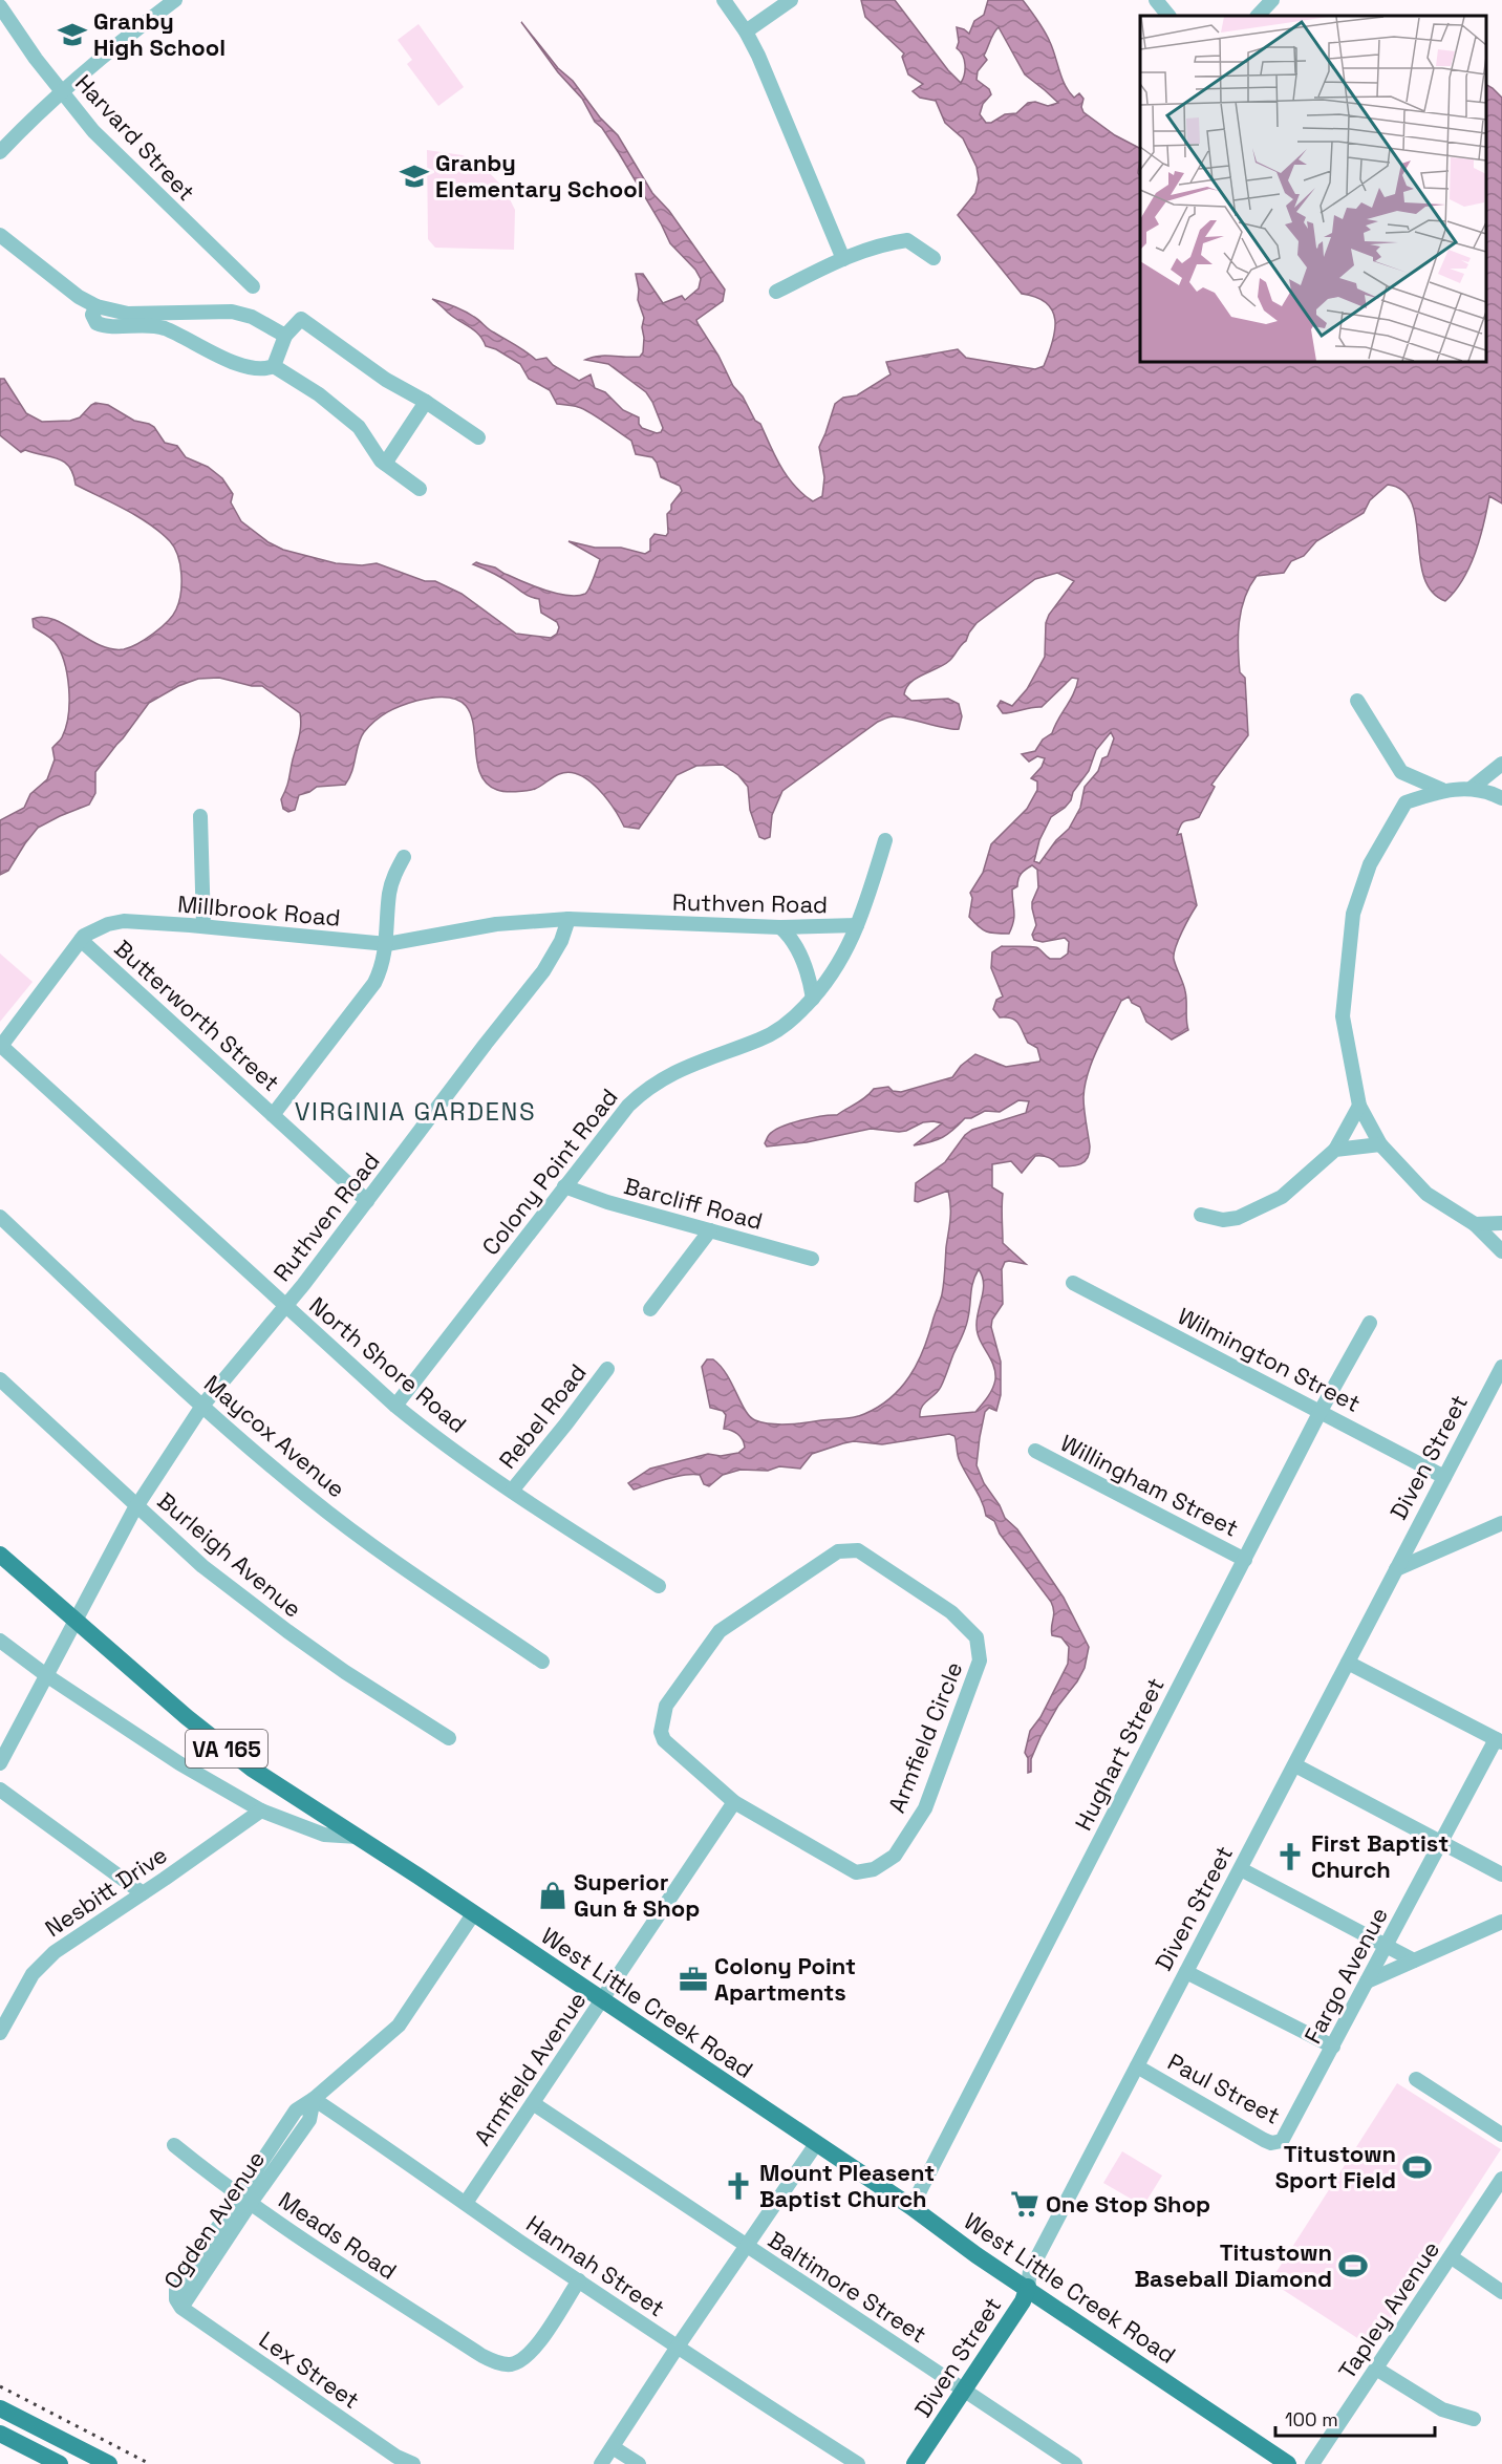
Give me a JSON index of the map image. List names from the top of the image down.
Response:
{
  "streets": {
    "main road": ["Diven Street", "VA 165", "West Little Creek Road"],
    "street": [
      "Harvard Street",
      "Ruthven Road",
      "Millbrook Road",
      "Butterworth Street",
      "Colony Point Road",
      "Barcliff Road",
      "Wilmington Street",
      "North Shore Road",
      "Rebel Road",
      "Maycox Avenue",
      "Willingham Street",
      "Burleigh Avenue",
      "Armfield Circle",
      "Hughart Street",
      "Nesbitt Drive",
      "Fargo Avenue",
      "Armfield Avenue",
      "Paul Street",
      "Ogden Avenue",
      "Meads Road",
      "Hannah Street",
      "Baltimore Street",
      "Tapley Avenue",
      "Lex Street"
    ]
  },
  "crossings": [
    ["Ruthven Road", "Millbrook Road"],
    ["Ruthven Road", "Butterworth Street"],
    ["Ruthven Road", "Colony Point Road"],
    ["Ruthven Road", "North Shore Road"],
    ["Ruthven Road", "Maycox Avenue"],
    ["Ruthven Road", "Burleigh Avenue"],
    ["Ruthven Road", "West Little Creek Road"],
    ["Millbrook Road", "Butterworth Street"],
    ["Millbrook Road", "North Shore Road"],
    ["Colony Point Road", "Barcliff Road"],
    ["Colony Point Road", "North Shore Road"],
    ["Wilmington Street", "Diven Street"],
    ["Wilmington Street", "Hughart Street"],
    ["North Shore Road", "Rebel Road"],
    ["Diven Street", "West Little Creek Road"],
    ["Diven Street", "Paul Street"],
    ["Diven Street", "Baltimore Street"],
    ["Willingham Street", "Hughart Street"],
    ["Armfield Circle", "Armfield Avenue"],
    ["Hughart Street", "West Little Creek Road"],
    ["Fargo Avenue", "Paul Street"],
    ["West Little Creek Road", "Armfield Avenue"],
    ["West Little Creek Road", "Ogden Avenue"],
    ["Armfield Avenue", "Hannah Street"],
    ["Armfield Avenue", "Baltimore Street"],
    ["Ogden Avenue", "Meads Road"],
    ["Ogden Avenue", "Hannah Street"],
    ["Ogden Avenue", "Lex Street"],
    ["Meads Road", "Hannah Street"]
  ],
  "districts": ["VIRGINIA GARDENS"],
  "places": {
    "school or university": ["Granby High School", "Granby Elementary School"],
    "church": ["First Baptist Church", "Mount Pleasent Baptist Church"],
    "shop": ["Superior Gun & Shop"],
    "office": ["Colony Point Apartments"],
    "sports": ["Titustown Sport Field", "Titustown Baseball Diamond"],
    "supermarket": ["One Stop Shop"]
  },
  "scale_bar": "100 m"
}
